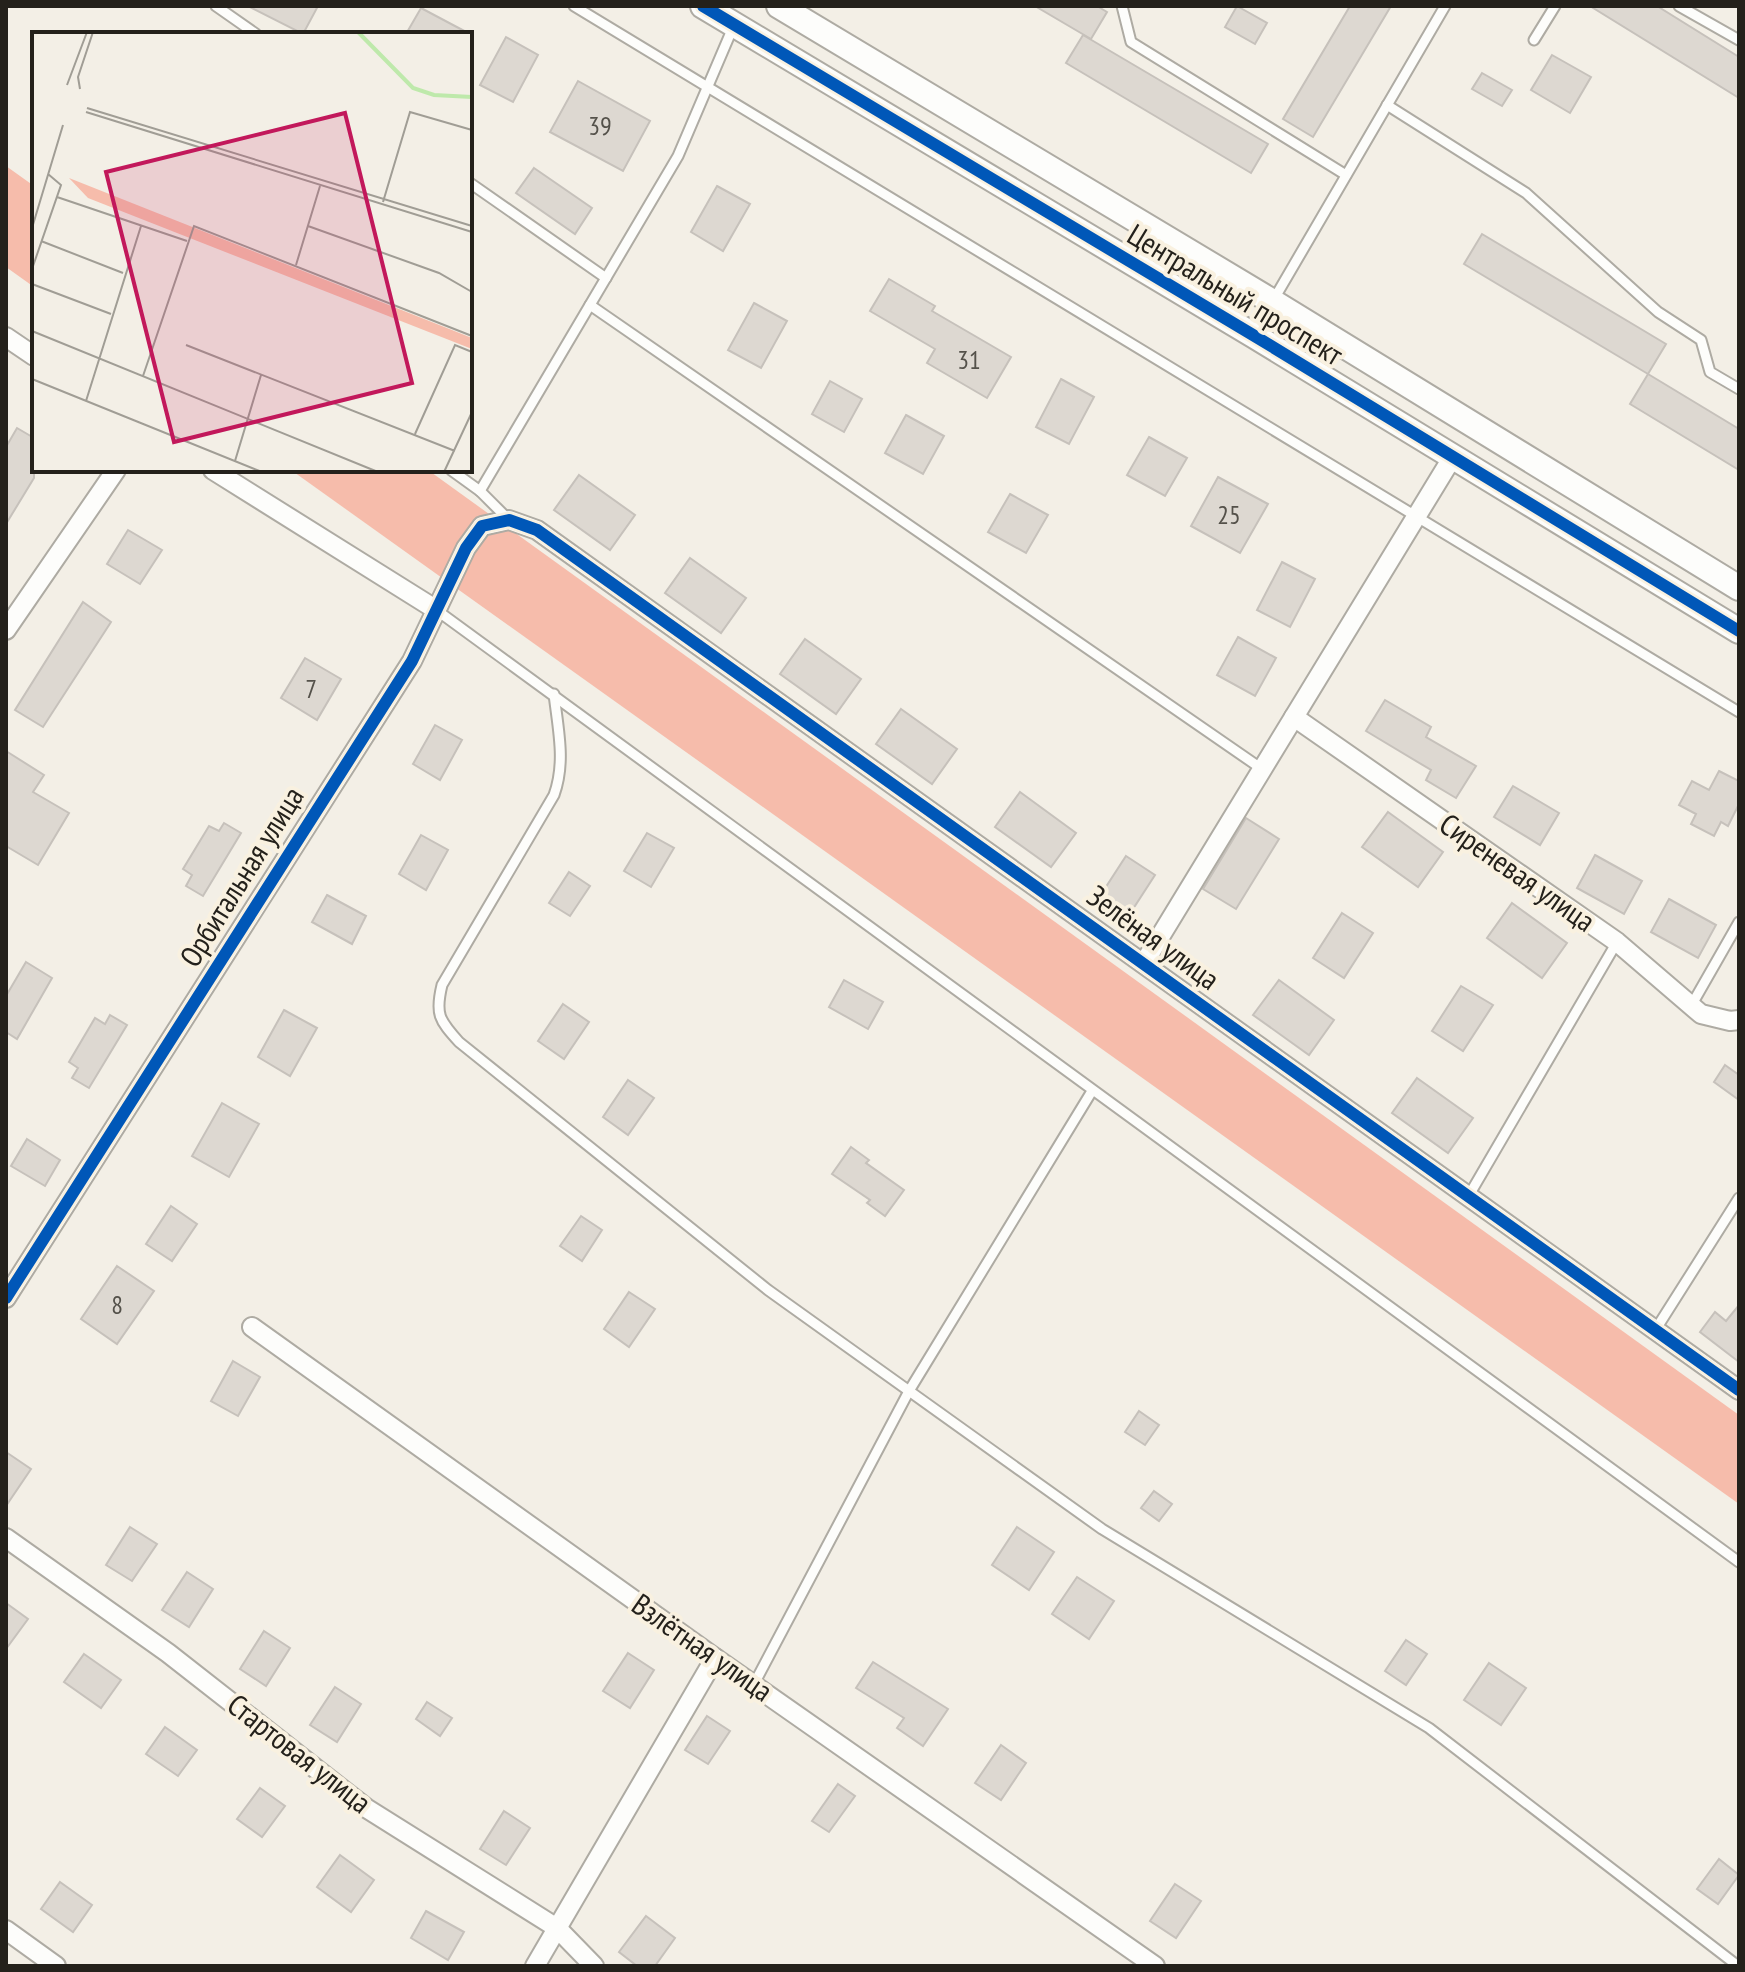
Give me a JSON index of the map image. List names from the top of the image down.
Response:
{
  "streets": {
    "street": [
      "Центральный проспект",
      "Сиреневая улица",
      "Орбитальная улица",
      "Зелёная улица",
      "Взлётная улица",
      "Стартовая улица"
    ]
  },
  "crossings": [
    ["Орбитальная улица", "Зелёная улица"]
  ],
  "house_numbers": [
    "39",
    "31",
    "25",
    "7",
    "8"
  ]
}
